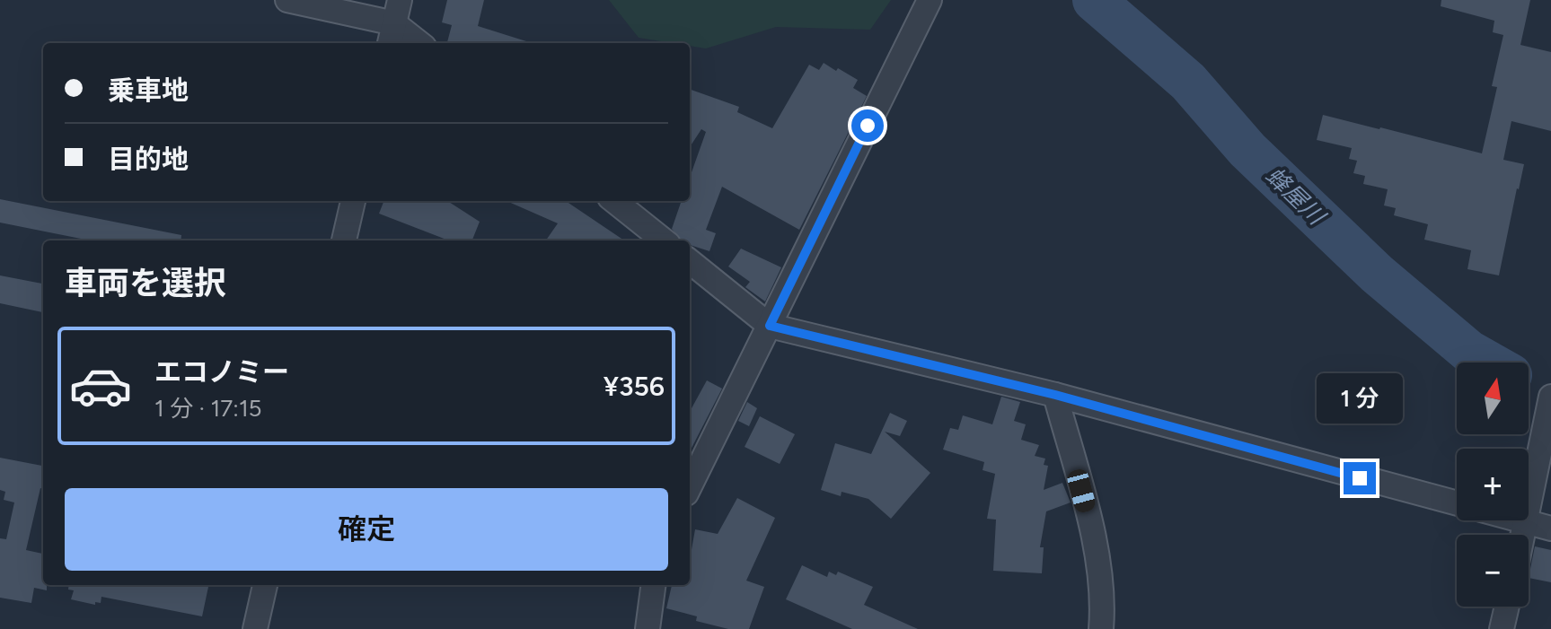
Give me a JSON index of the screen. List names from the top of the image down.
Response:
{
  "water": ["蜂屋川"],
  "north": "top",
  "page": {
    "banner": ["乗車地", "目的地"],
    "heading": "車両を選択",
    "list": [
      {
        "name": "エコノミー",
        "note": "1 分 · 17:15",
        "value": "¥356"
      }
    ],
    "map_buttons": ["+", "−"],
    "bubble": "1 分",
    "buttons": "確定"
  }
}
